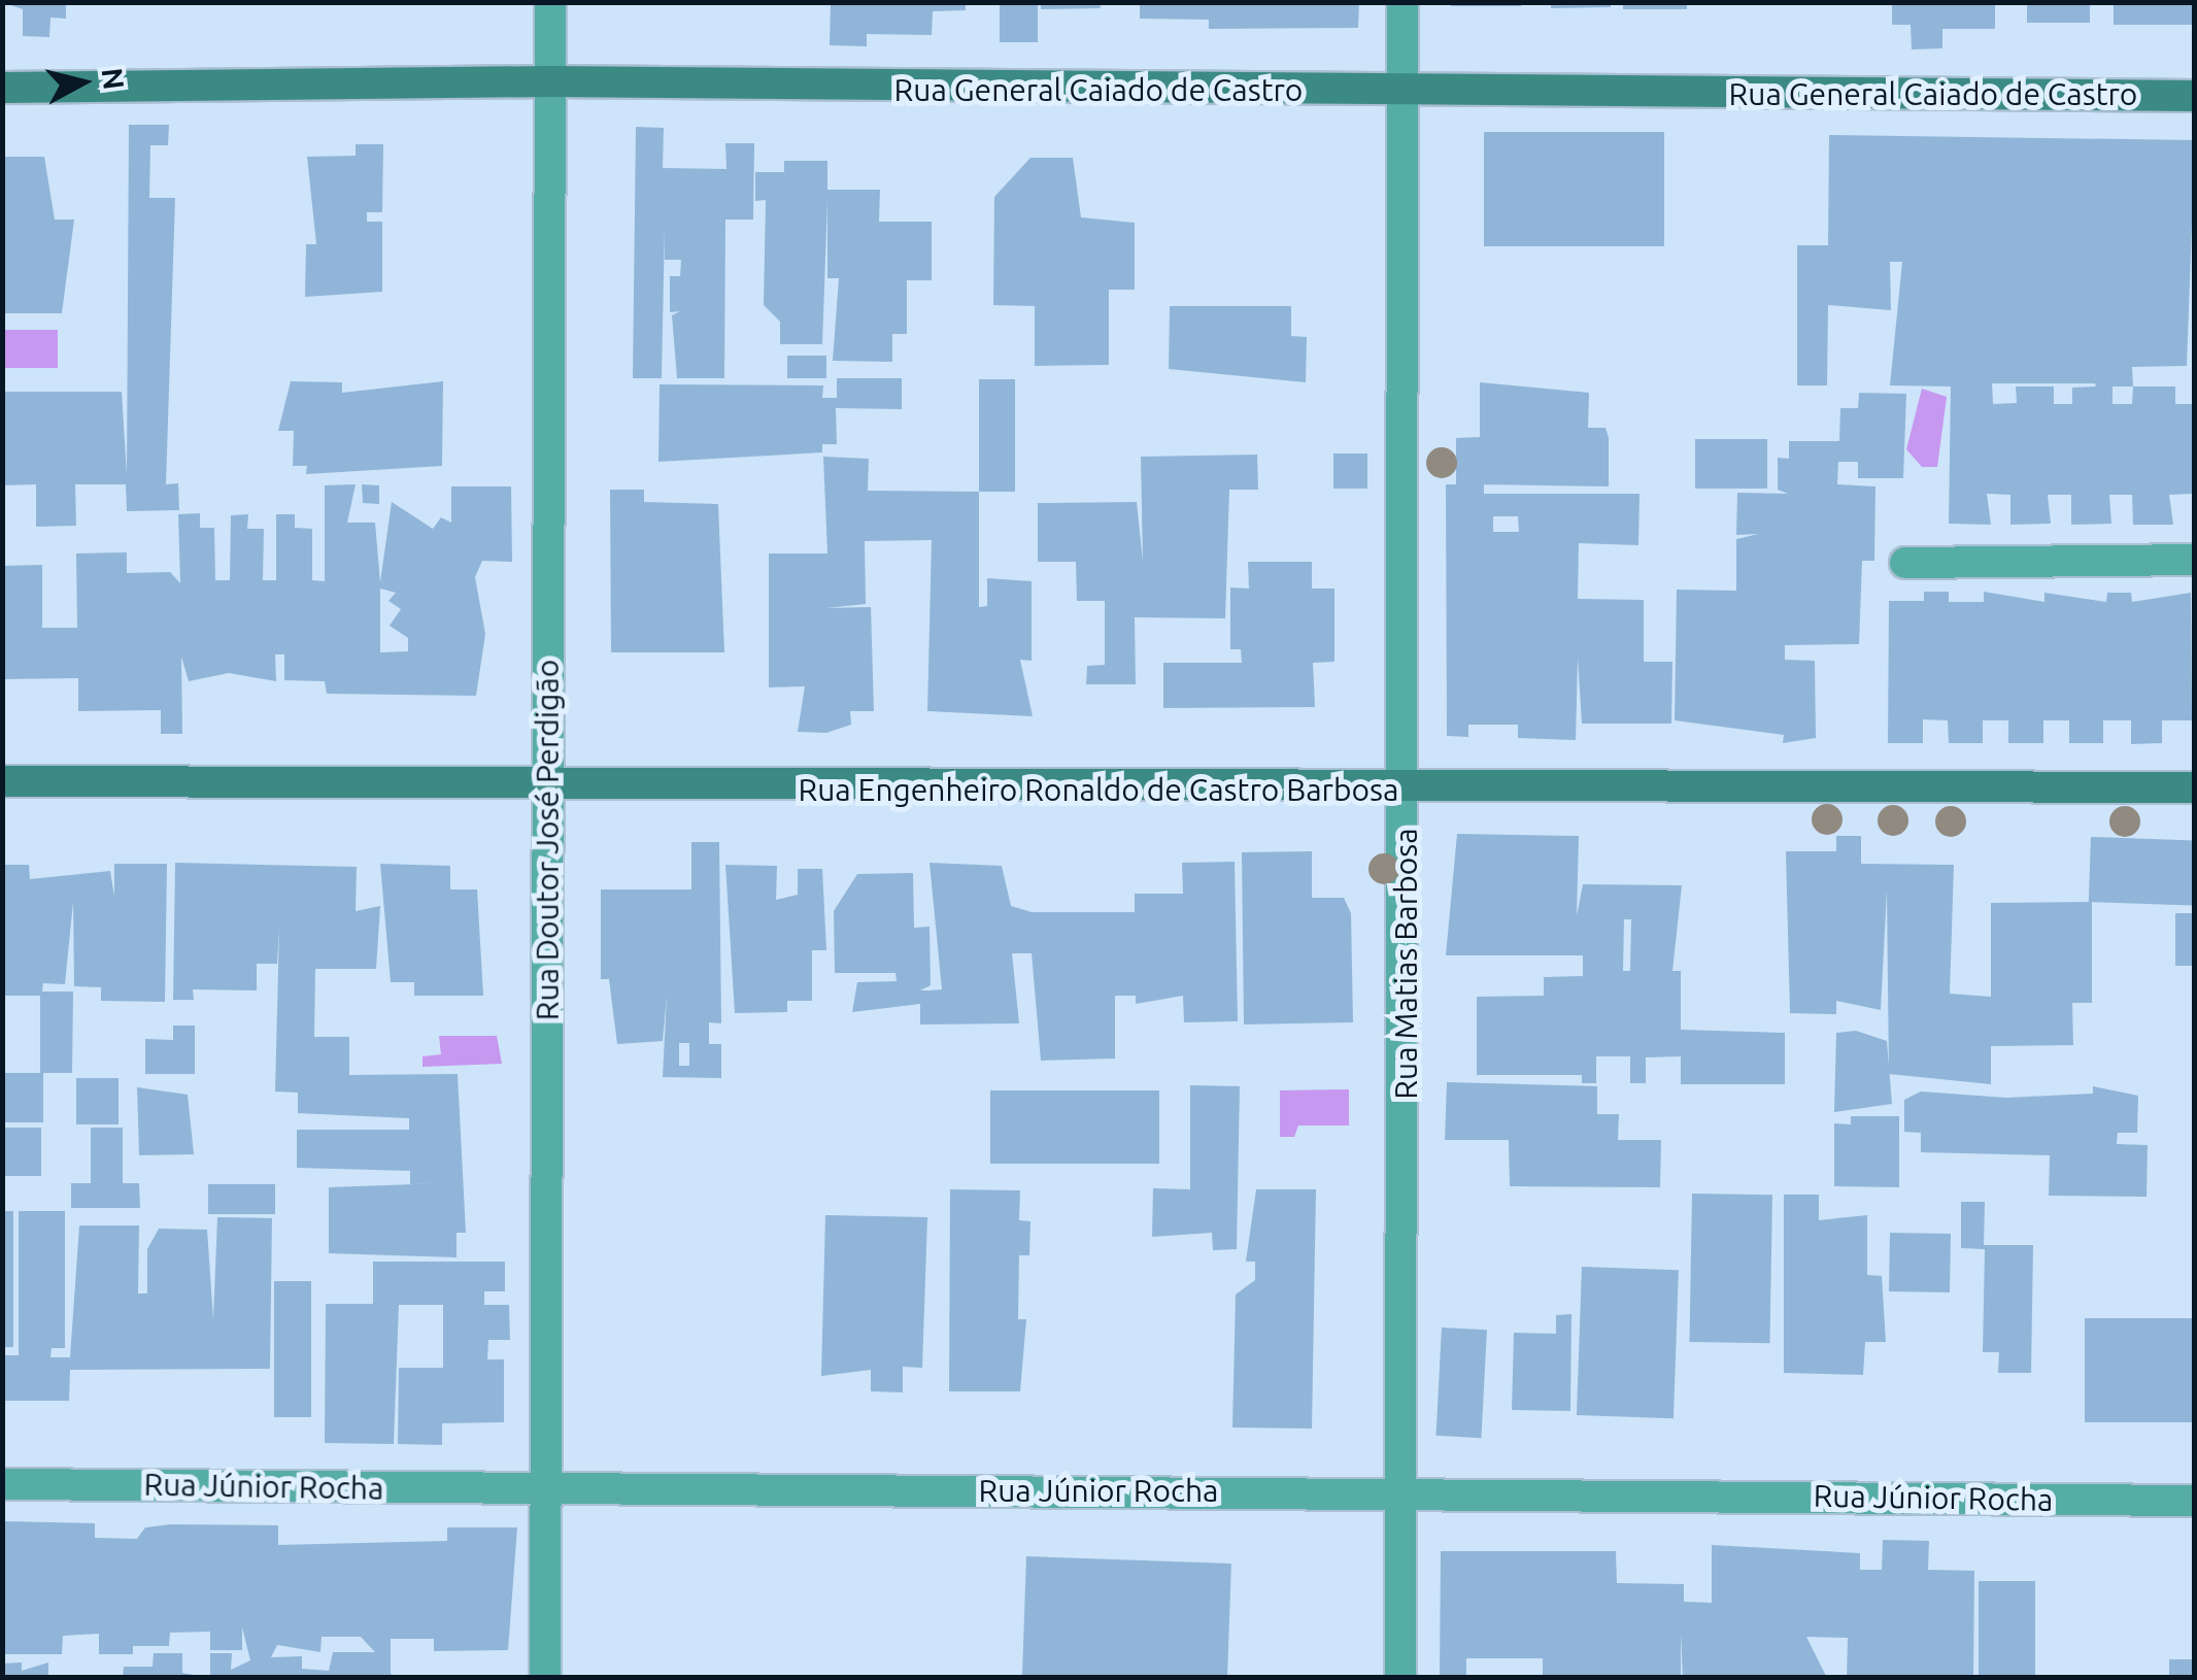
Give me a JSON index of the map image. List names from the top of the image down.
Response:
{
  "streets": {
    "street": [
      "Rua General Caiado de Castro",
      "Rua Engenheiro Ronaldo de Castro Barbosa",
      "Rua Doutor José Perdigão",
      "Rua Matias Barbosa",
      "Rua Júnior Rocha"
    ]
  },
  "crossings": [
    ["Rua General Caiado de Castro", "Rua Doutor José Perdigão"],
    ["Rua General Caiado de Castro", "Rua Matias Barbosa"],
    ["Rua Engenheiro Ronaldo de Castro Barbosa", "Rua Doutor José Perdigão"],
    ["Rua Engenheiro Ronaldo de Castro Barbosa", "Rua Matias Barbosa"],
    ["Rua Doutor José Perdigão", "Rua Júnior Rocha"],
    ["Rua Matias Barbosa", "Rua Júnior Rocha"]
  ],
  "north": "right"
}
